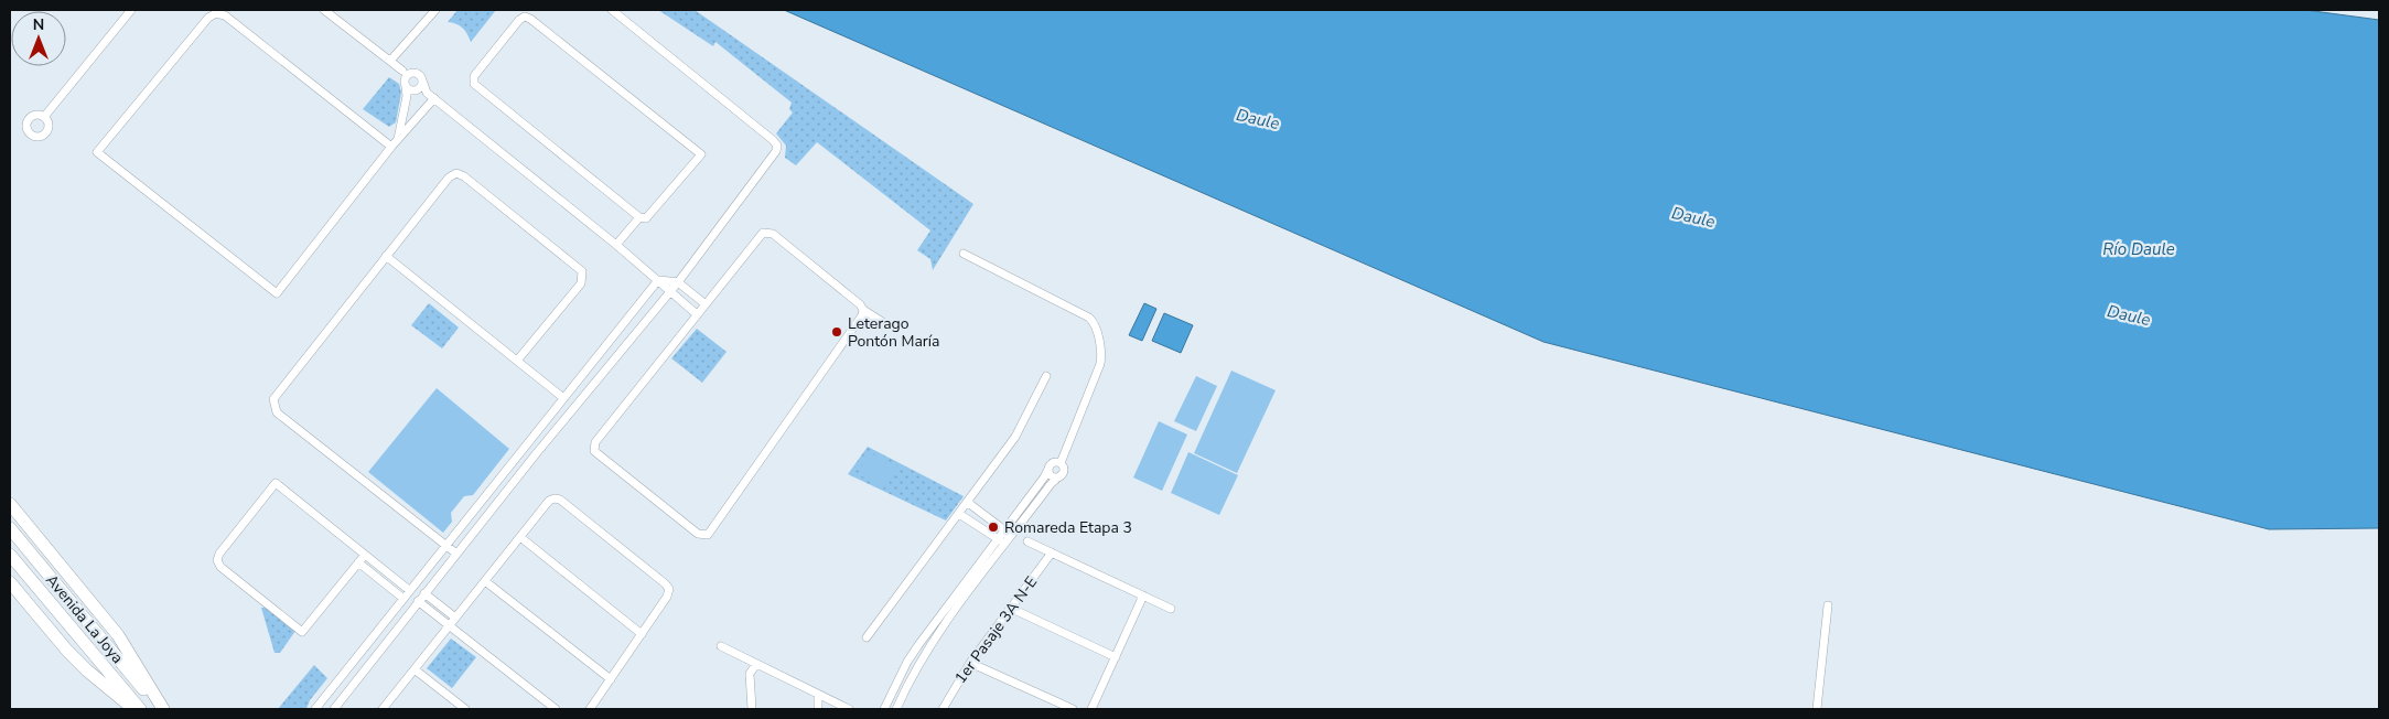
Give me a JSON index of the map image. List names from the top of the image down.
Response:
{
  "streets": {
    "main road": ["Avenida La Joya"],
    "street": ["1er Pasaje 3A N-E"]
  },
  "water": ["Daule", "Río Daule"],
  "places": ["Leterago Pontón María", "Romareda Etapa 3"],
  "north": "top"
}
